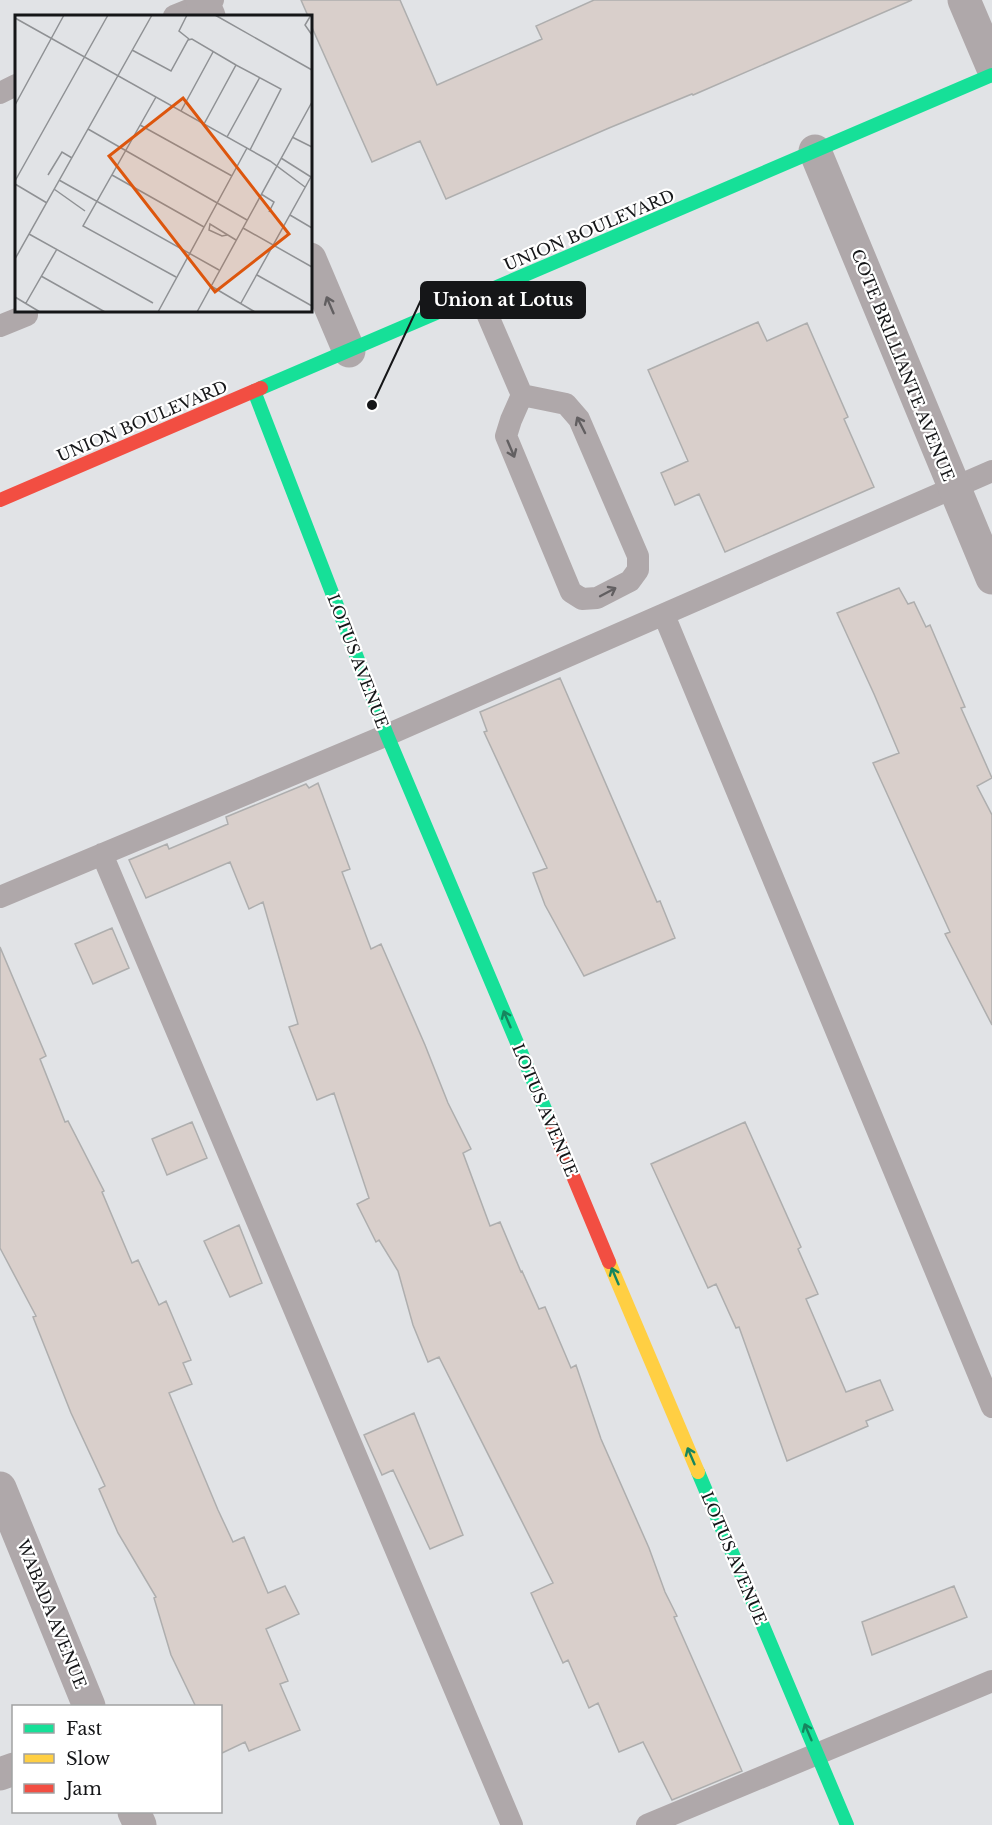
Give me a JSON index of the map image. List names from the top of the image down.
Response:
{
  "streets": {
    "street": [
      "UNION BOULEVARD",
      "COTE BRILLIANTE AVENUE",
      "LOTUS AVENUE",
      "WABADA AVENUE"
    ]
  },
  "crossings": [
    ["UNION BOULEVARD", "COTE BRILLIANTE AVENUE"],
    ["UNION BOULEVARD", "LOTUS AVENUE"]
  ],
  "one_way": ["LOTUS AVENUE"],
  "places": ["Union at Lotus"],
  "legend": ["Fast", "Slow", "Jam"]
}
